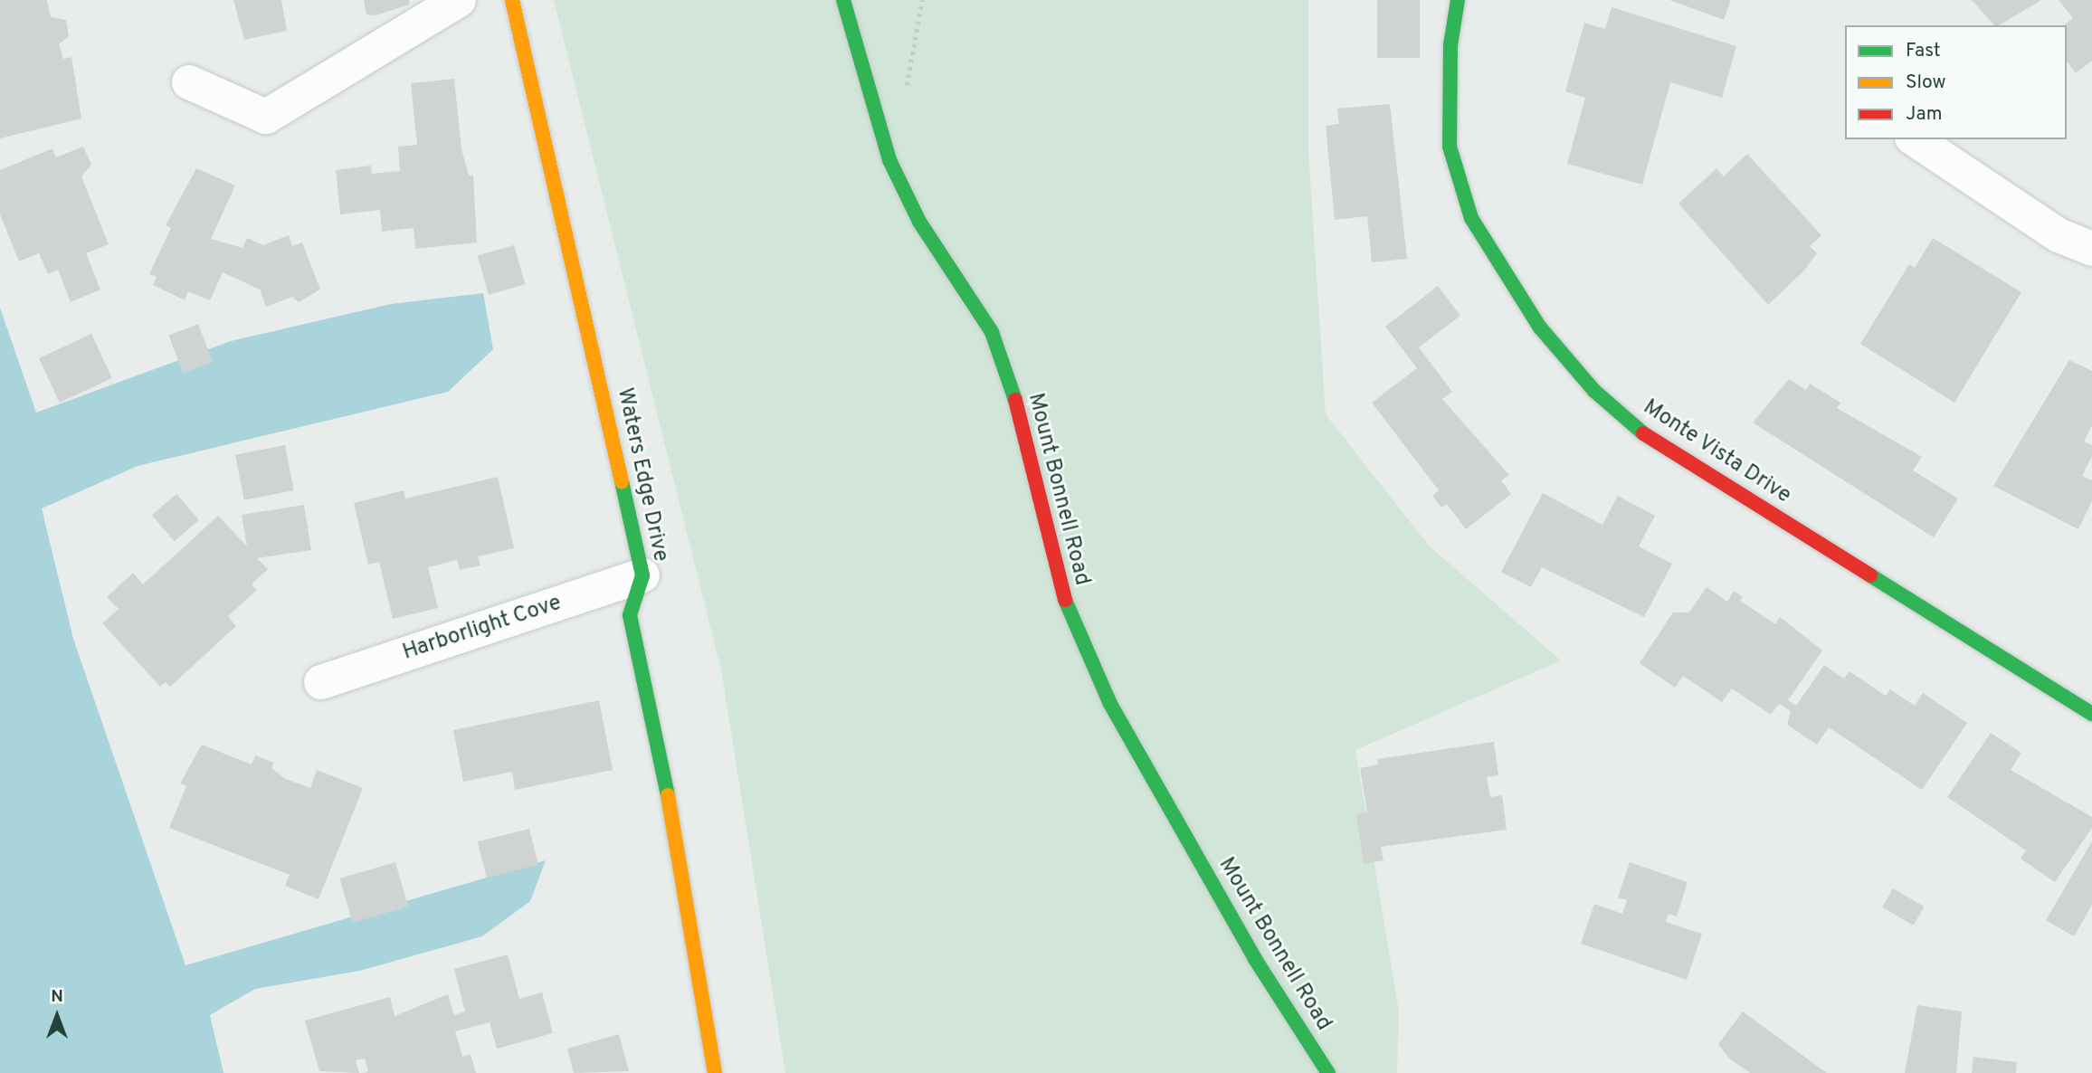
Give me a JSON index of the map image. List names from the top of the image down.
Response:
{
  "streets": {
    "street": [
      "Monte Vista Drive",
      "Waters Edge Drive",
      "Mount Bonnell Road",
      "Harborlight Cove"
    ]
  },
  "crossings": [
    ["Waters Edge Drive", "Harborlight Cove"]
  ],
  "legend": ["Fast", "Slow", "Jam"],
  "north": "top"
}
